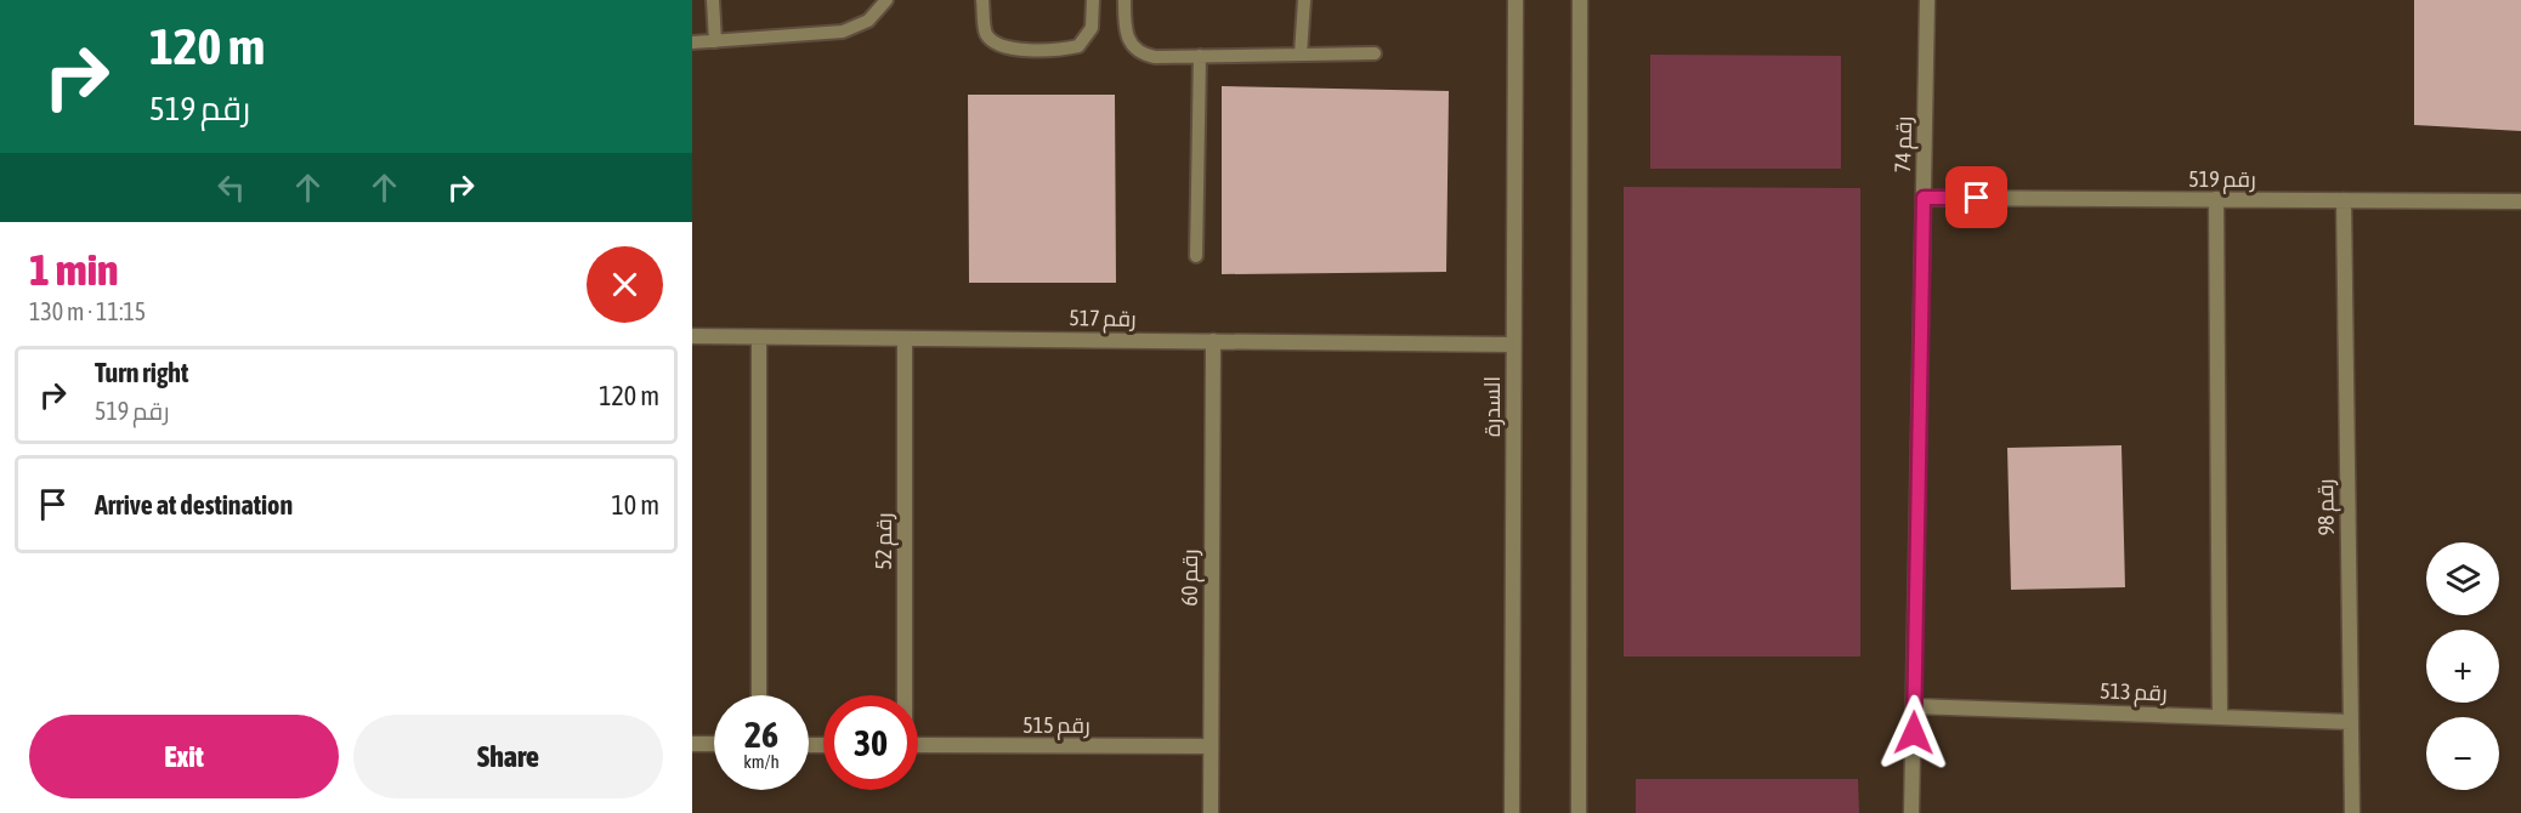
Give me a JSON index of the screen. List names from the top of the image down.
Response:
{
  "streets": {
    "street": [
      "رقم 74",
      "رقم 519",
      "رقم 517",
      "السدرة",
      "رقم 98",
      "رقم 52",
      "رقم 60",
      "رقم 513",
      "رقم 515"
    ]
  },
  "crossings": [
    ["رقم 74", "رقم 519"],
    ["رقم 74", "رقم 513"],
    ["رقم 519", "رقم 98"],
    ["رقم 517", "السدرة"],
    ["رقم 517", "رقم 52"],
    ["رقم 517", "رقم 60"],
    ["رقم 98", "رقم 513"],
    ["رقم 60", "رقم 515"]
  ],
  "page": {
    "turn": ["120 m", "رقم 519"],
    "heading": ["1 min", "130 m · 11:15"],
    "list": [
      {
        "name": "Turn right",
        "note": "رقم 519",
        "value": "120 m"
      },
      {
        "name": "Arrive at destination",
        "value": "10 m"
      }
    ],
    "map_buttons": ["+", "−"],
    "speed": "26 km/h",
    "limit": "30",
    "buttons": ["Exit", "Share"]
  }
}
